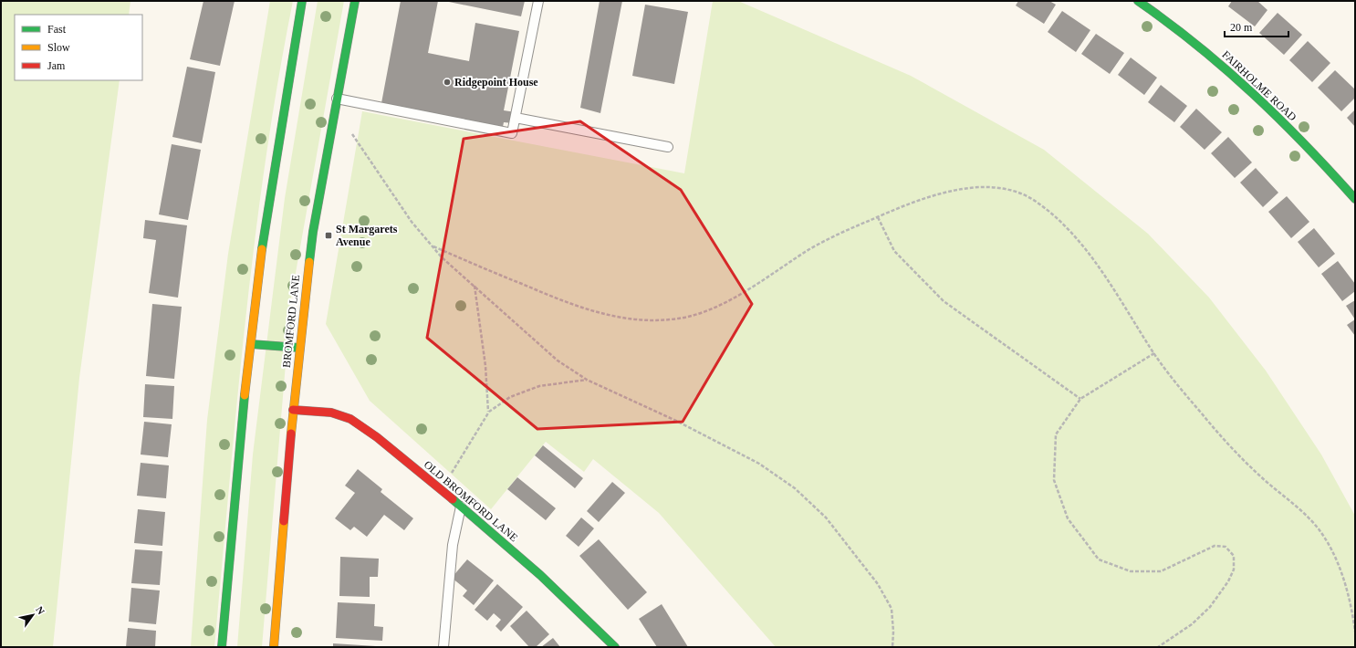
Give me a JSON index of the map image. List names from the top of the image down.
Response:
{
  "streets": {
    "main road": ["FAIRHOLME ROAD", "BROMFORD LANE", "OLD BROMFORD LANE"]
  },
  "crossings": [
    ["BROMFORD LANE", "OLD BROMFORD LANE"]
  ],
  "places": {
    "other": ["Ridgepoint House"],
    "transit": ["St Margarets Avenue"]
  },
  "legend": ["Fast", "Slow", "Jam"],
  "scale_bar": "20 m",
  "north": "top right"
}
